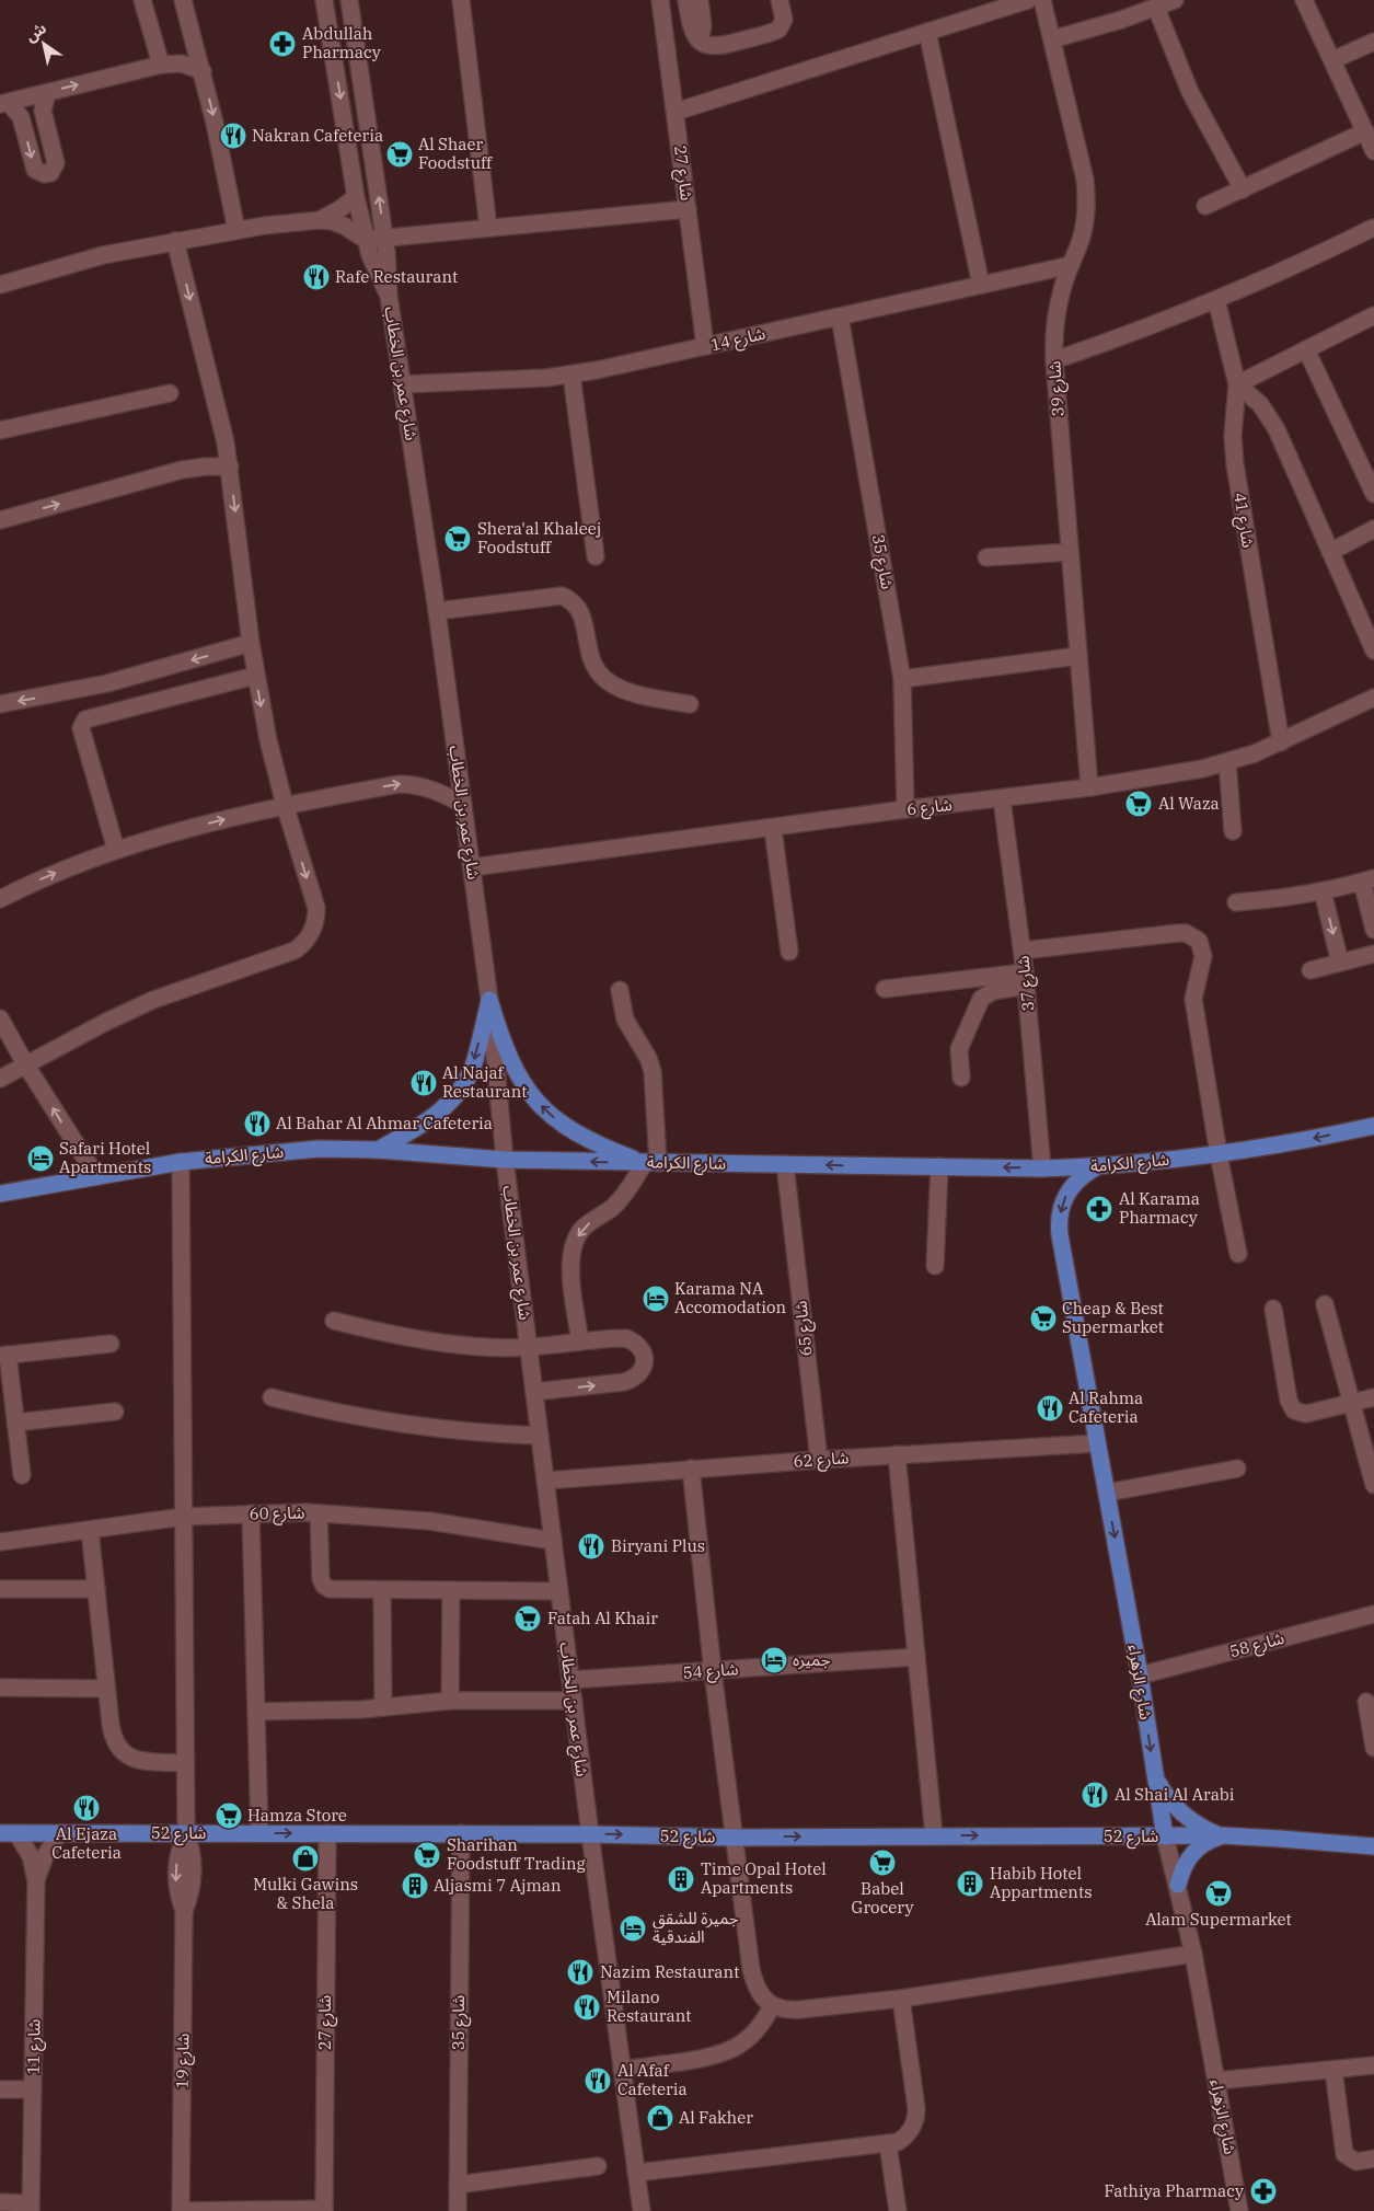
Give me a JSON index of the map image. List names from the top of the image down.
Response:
{
  "streets": {
    "main road": ["شارع الكرامة", "شارع الزهراء", "شارع 52"],
    "street": [
      "شارع 27",
      "شارع 14",
      "شارع عمر بن الخطاب",
      "شارع 39",
      "شارع 41",
      "شارع 35",
      "شارع 6",
      "شارع 37",
      "شارع 65",
      "شارع 62",
      "شارع 60",
      "شارع 58",
      "شارع 54",
      "شارع 11",
      "شارع 19"
    ]
  },
  "crossings": [
    ["شارع 27", "شارع 14"],
    ["شارع 27", "شارع 52"],
    ["شارع 14", "شارع عمر بن الخطاب"],
    ["شارع 14", "شارع 39"],
    ["شارع 14", "شارع 35"],
    ["شارع عمر بن الخطاب", "شارع 6"],
    ["شارع عمر بن الخطاب", "شارع الكرامة"],
    ["شارع عمر بن الخطاب", "شارع 62"],
    ["شارع عمر بن الخطاب", "شارع 60"],
    ["شارع عمر بن الخطاب", "شارع 54"],
    ["شارع عمر بن الخطاب", "شارع 52"],
    ["شارع 39", "شارع 6"],
    ["شارع 41", "شارع 6"],
    ["شارع 35", "شارع 6"],
    ["شارع 35", "شارع 52"],
    ["شارع 6", "شارع 37"],
    ["شارع 37", "شارع الكرامة"],
    ["شارع الكرامة", "شارع 65"],
    ["شارع الكرامة", "شارع الزهراء"],
    ["شارع الكرامة", "شارع 19"],
    ["شارع 65", "شارع 62"],
    ["شارع 62", "شارع الزهراء"],
    ["شارع 60", "شارع 19"],
    ["شارع 58", "شارع الزهراء"],
    ["شارع الزهراء", "شارع 52"],
    ["شارع 52", "شارع 11"],
    ["شارع 52", "شارع 19"]
  ],
  "one_way": ["شارع الكرامة", "شارع الزهراء", "شارع 52"],
  "places": {
    "pharmacy": ["Abdullah Pharmacy", "Al Karama Pharmacy", "Fathiya Pharmacy"],
    "restaurant": [
      "Nakran Cafeteria",
      "Rafe Restaurant",
      "Al Najaf Restaurant",
      "Al Bahar Al Ahmar Cafeteria",
      "Al Rahma Cafeteria",
      "Biryani Plus",
      "Al Shai Al Arabi",
      "Al Ejaza Cafeteria",
      "Nazim Restaurant",
      "Milano Restaurant",
      "Al Afaf Cafeteria"
    ],
    "supermarket": [
      "Al Shaer Foodstuff",
      "Shera'al Khaleej Foodstuff",
      "Al Waza",
      "Cheap & Best Supermarket",
      "Fatah Al Khair",
      "Hamza Store",
      "Sharihan Foodstuff Trading",
      "Babel Grocery",
      "Alam Supermarket"
    ],
    "hotel": [
      "Safari Hotel Apartments",
      "Karama NA Accomodation",
      "جميره",
      "جميرة للشقق الفندقية"
    ],
    "shop": ["Mulki Gawins & Shela", "Al Fakher"],
    "building": ["Time Opal Hotel Apartments", "Habib Hotel Appartments", "Aljasmi 7 Ajman"]
  },
  "north": "top left"
}
